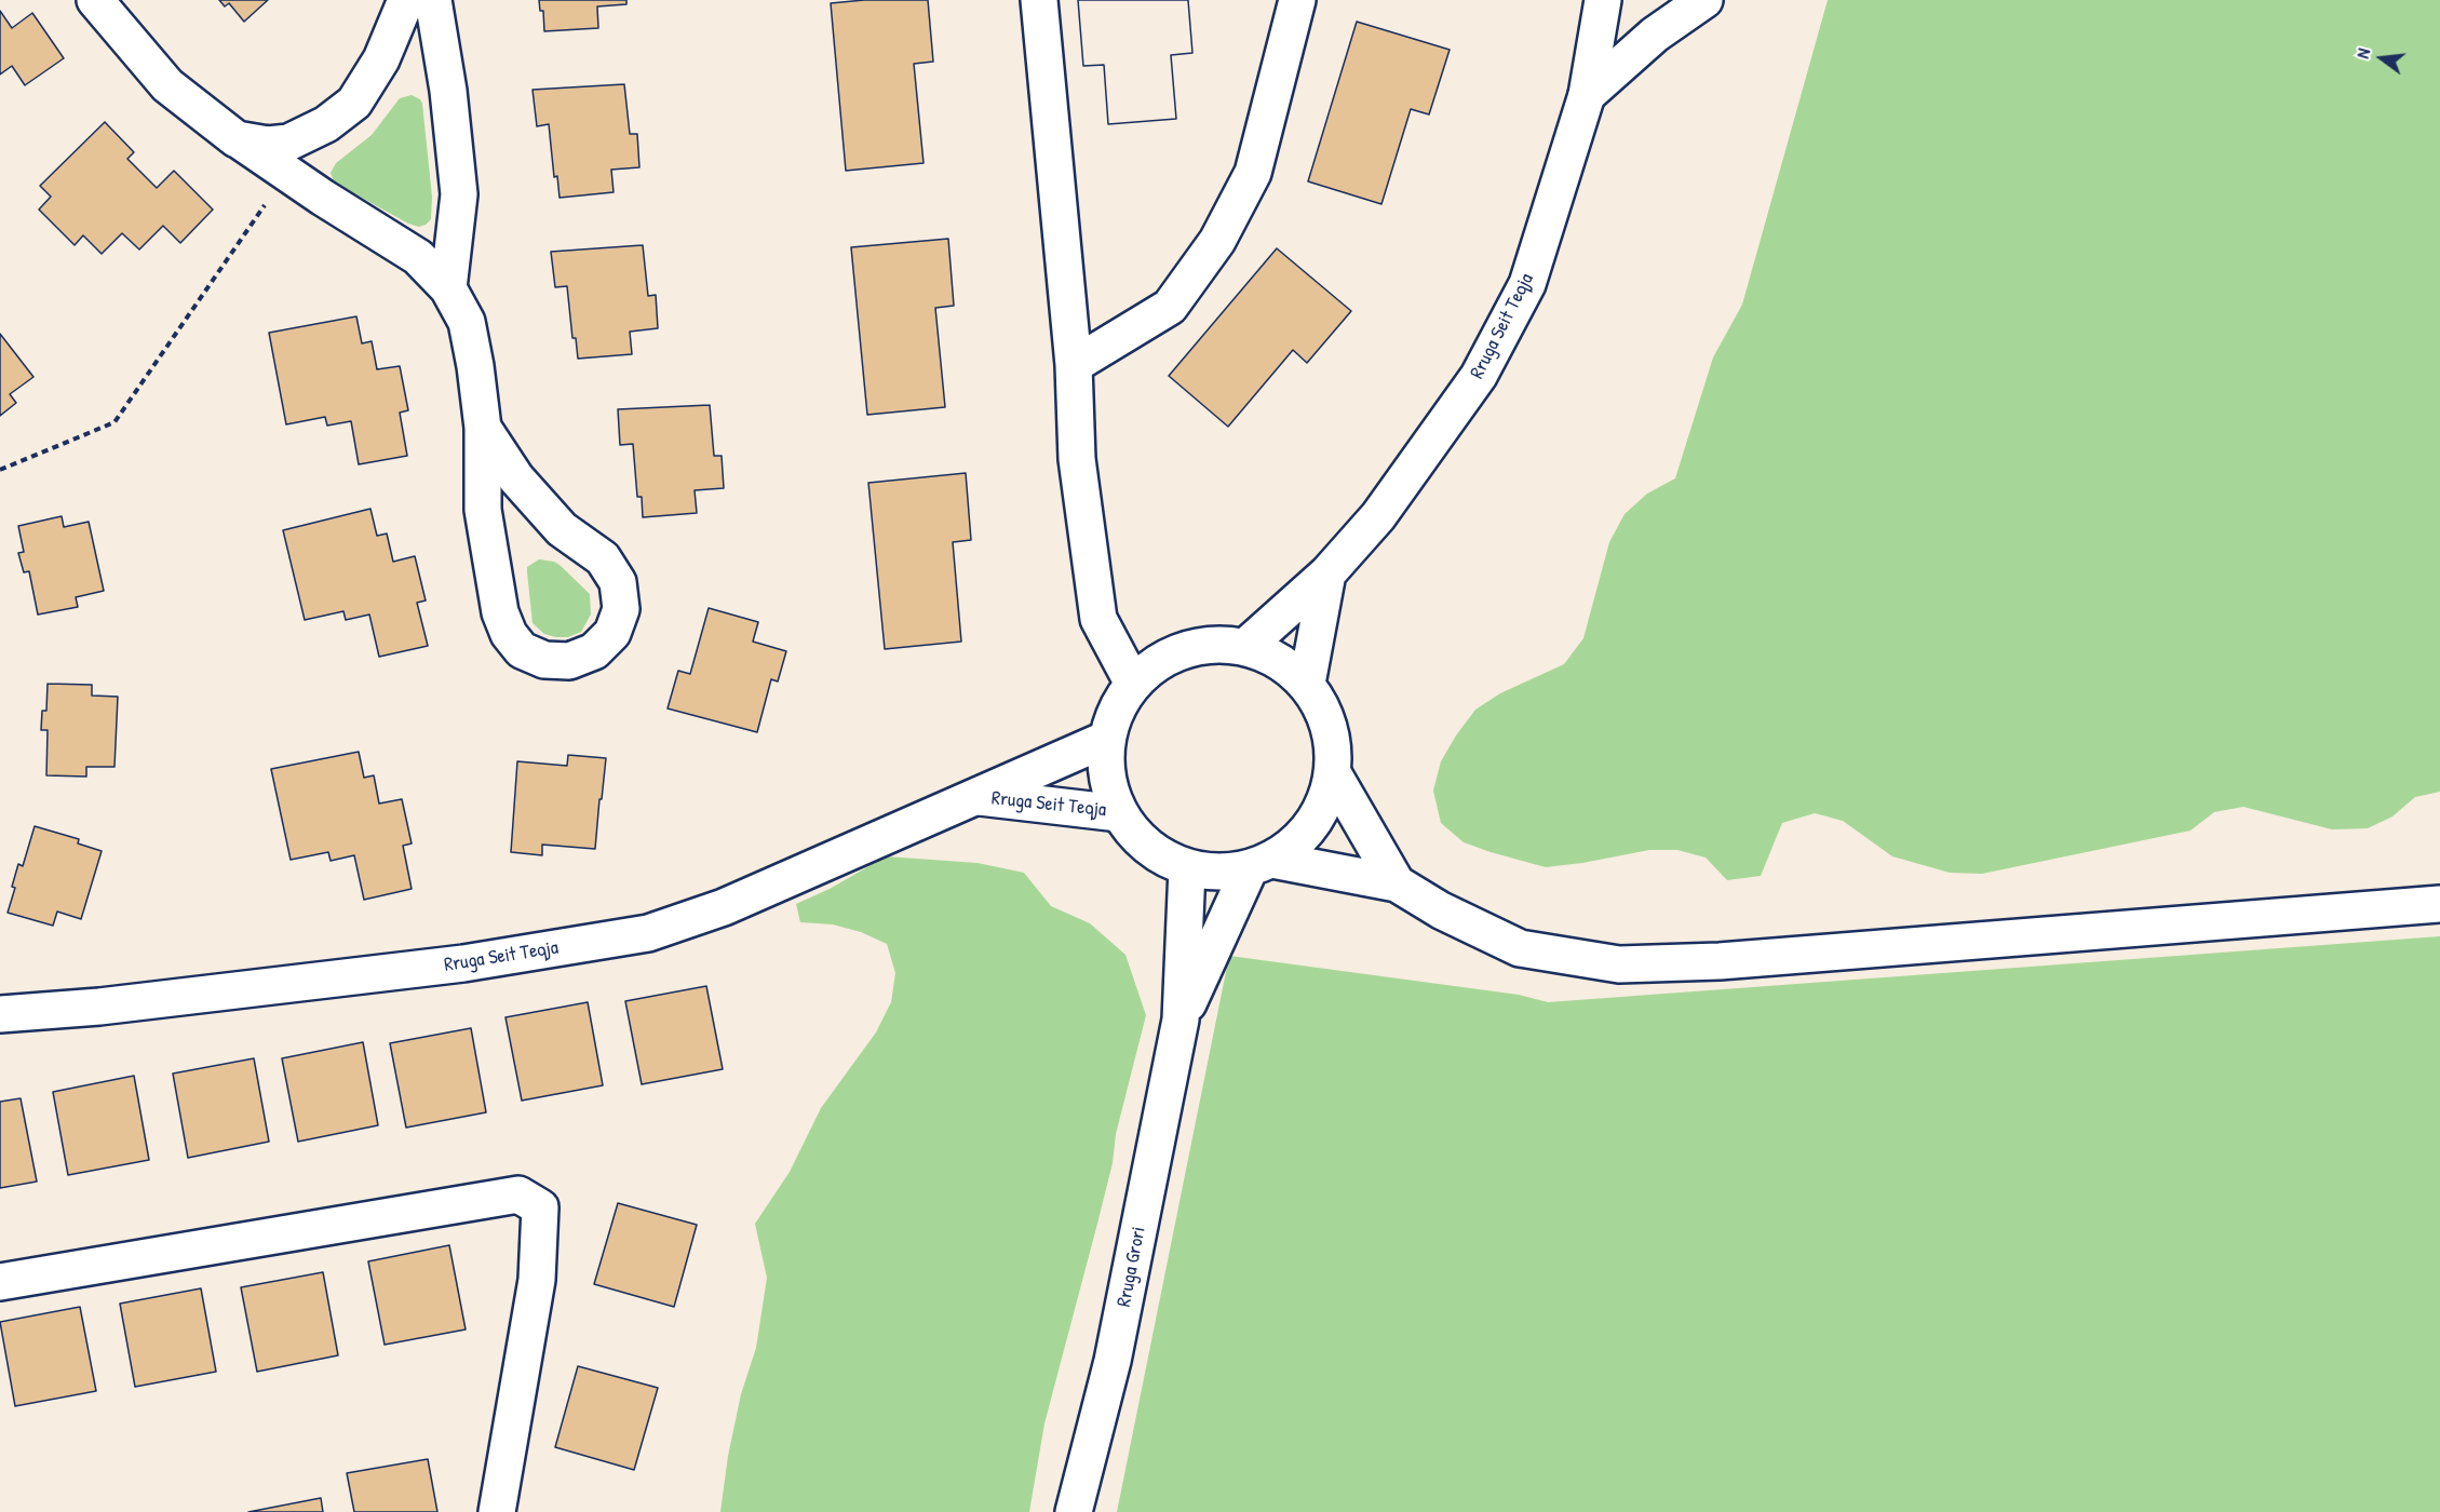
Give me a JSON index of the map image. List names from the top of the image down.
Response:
{
  "streets": {
    "street": ["Rruga Seit Teqja", "Rruga Grori"]
  },
  "crossings": [
    ["Rruga Seit Teqja", "Rruga Grori"]
  ],
  "north": "left"
}
